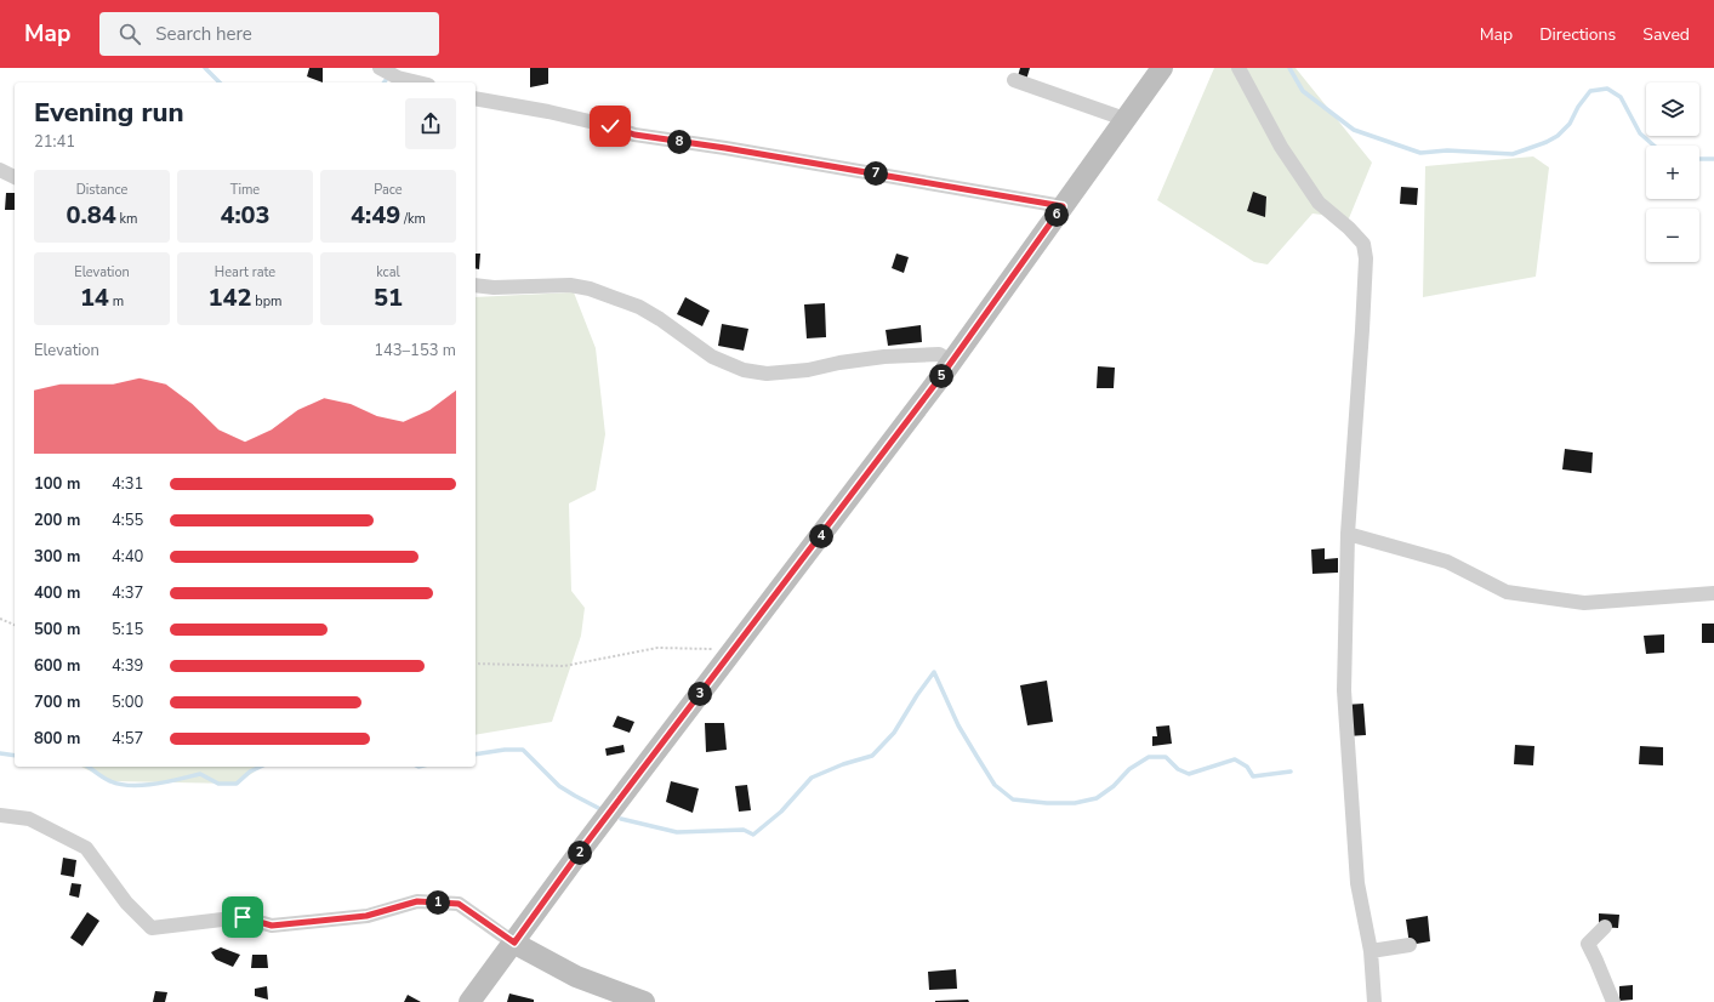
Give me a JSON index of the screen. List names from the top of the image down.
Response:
{
  "page": {
    "header": "Map",
    "search": "Search here",
    "nav": ["Map", "Directions", "Saved"],
    "map_buttons": ["+", "−"],
    "heading": ["Evening run", "21:41"],
    "pins": [
      "8",
      "7",
      "6",
      "5",
      "4",
      "3",
      "2",
      "1"
    ],
    "stats": [
      ["Distance", "0.84 km"],
      ["Time", "4:03"],
      ["Pace", "4:49 /km"],
      ["Elevation", "14 m"],
      ["Heart rate", "142 bpm"],
      ["kcal", "51"]
    ],
    "chart": ["Elevation", "143–153 m"],
    "list": [
      {
        "name": "100 m",
        "note": "4:31"
      },
      {
        "name": "200 m",
        "note": "4:55"
      },
      {
        "name": "300 m",
        "note": "4:40"
      },
      {
        "name": "400 m",
        "note": "4:37"
      },
      {
        "name": "500 m",
        "note": "5:15"
      },
      {
        "name": "600 m",
        "note": "4:39"
      },
      {
        "name": "700 m",
        "note": "5:00"
      },
      {
        "name": "800 m",
        "note": "4:57"
      }
    ]
  }
}
